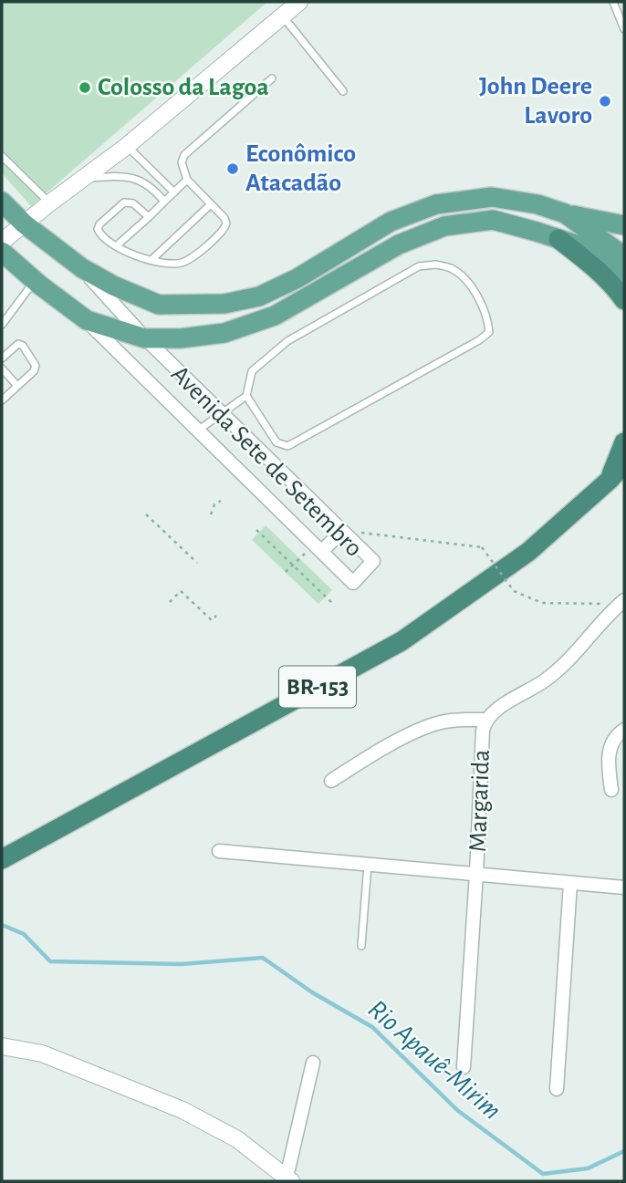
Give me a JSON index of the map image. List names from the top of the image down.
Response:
{
  "streets": {
    "highway": ["BR-153"],
    "main road": ["Avenida Sete de Setembro"],
    "street": ["Margarida"]
  },
  "water": ["Rio Apauê-Mirim"],
  "places": ["Colosso da Lagoa", "John Deere Lavoro", "Econômico Atacadão"]
}
